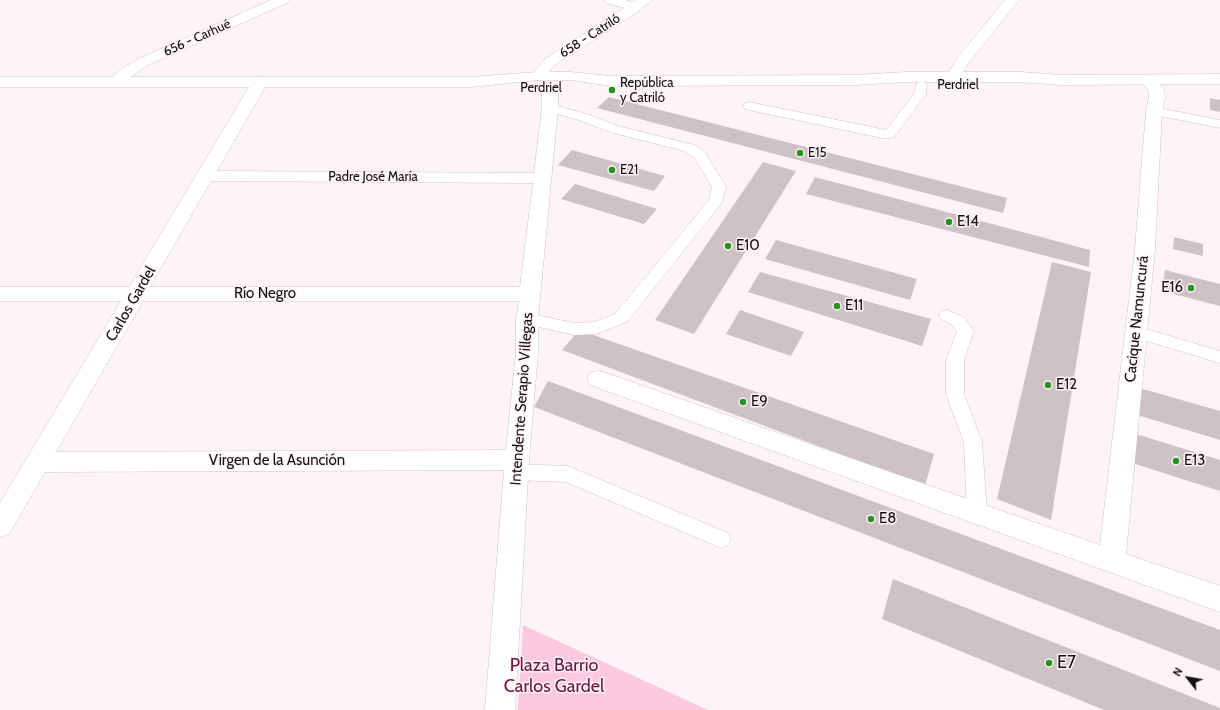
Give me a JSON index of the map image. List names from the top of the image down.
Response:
{
  "streets": {
    "street": [
      "658 - Catriló",
      "656 - Carhué",
      "Perdriel",
      "Padre José María",
      "Río Negro",
      "Carlos Gardel",
      "Cacique Namuncurá",
      "Intendente Serapio Villegas",
      "Virgen de la Asunción"
    ]
  },
  "crossings": [
    ["658 - Catriló", "Perdriel"],
    ["658 - Catriló", "Intendente Serapio Villegas"],
    ["656 - Carhué", "Perdriel"],
    ["Perdriel", "Carlos Gardel"],
    ["Perdriel", "Intendente Serapio Villegas"],
    ["Padre José María", "Carlos Gardel"],
    ["Padre José María", "Intendente Serapio Villegas"],
    ["Río Negro", "Carlos Gardel"],
    ["Río Negro", "Intendente Serapio Villegas"],
    ["Carlos Gardel", "Virgen de la Asunción"],
    ["Intendente Serapio Villegas", "Virgen de la Asunción"]
  ],
  "parks": ["Plaza Barrio Carlos Gardel"],
  "places": [
    "República y Catriló",
    "E15",
    "E21",
    "E14",
    "E10",
    "E16",
    "E11",
    "E12",
    "E9",
    "E13",
    "E8",
    "E7"
  ],
  "north": "top left"
}
